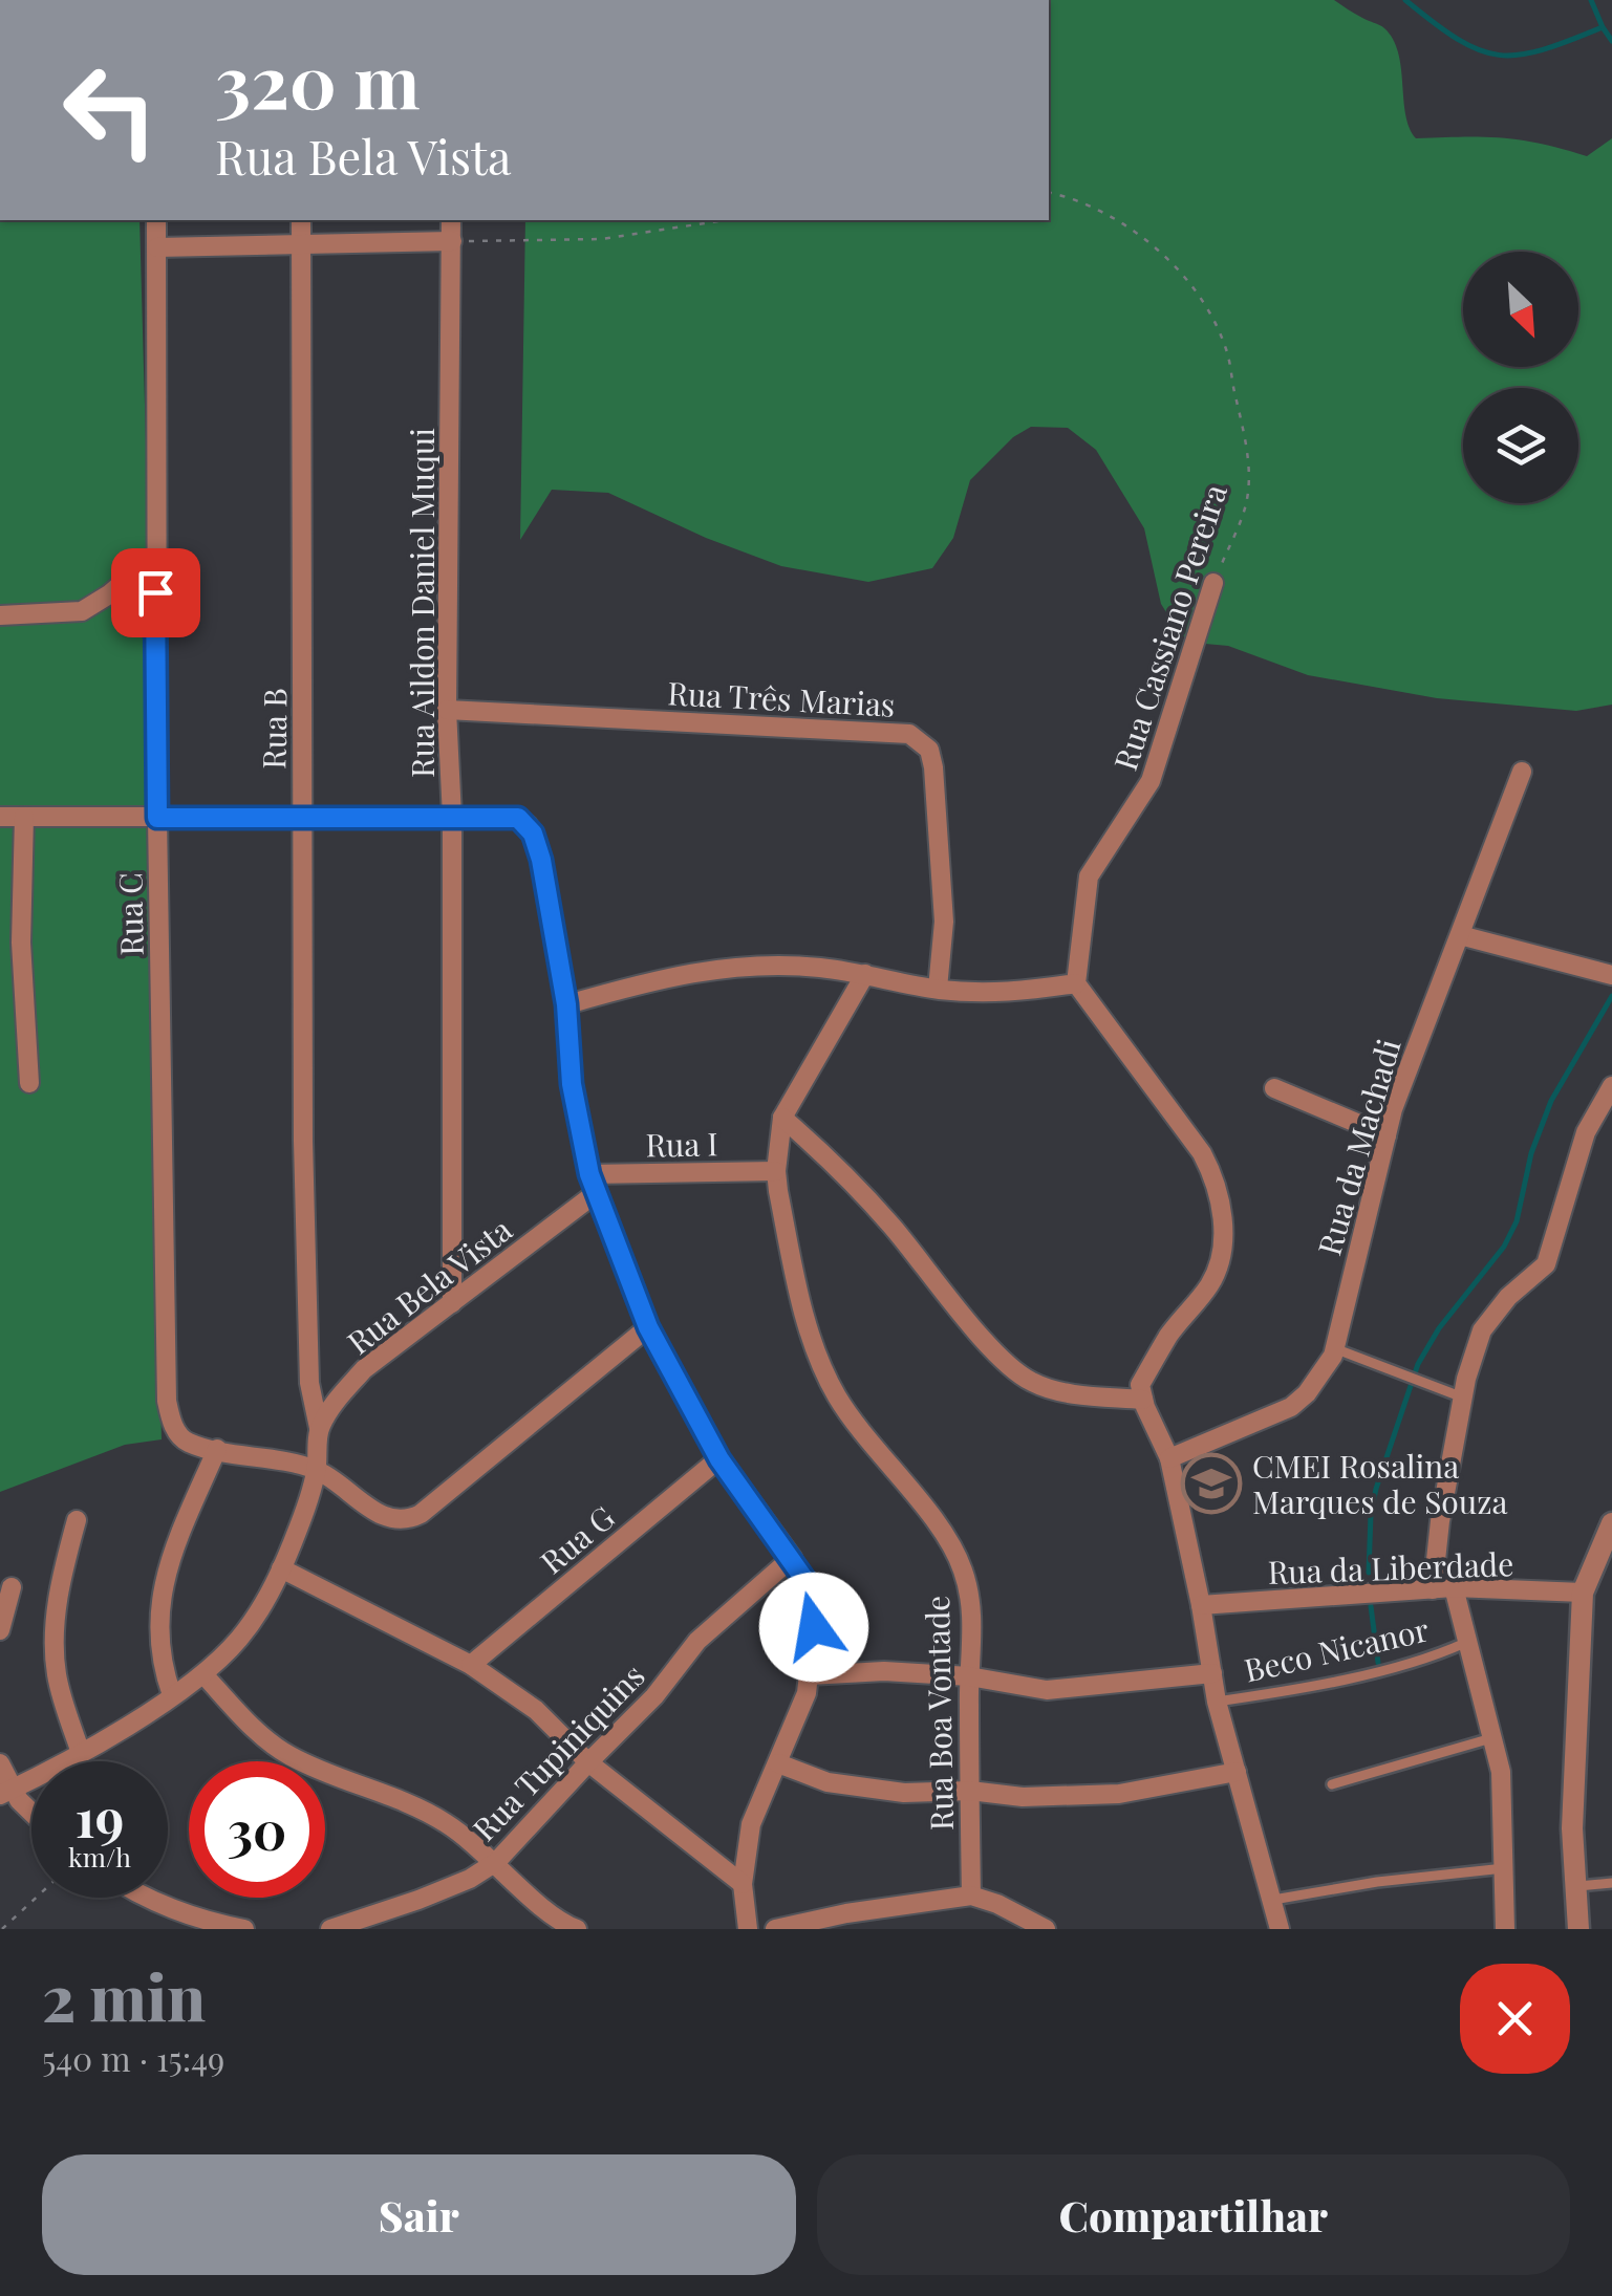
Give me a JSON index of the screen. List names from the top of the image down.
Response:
{
  "streets": {
    "street": [
      "Rua Aildon Daniel Muqui",
      "Rua Cassiano Pereira",
      "Rua Três Marias",
      "Rua B",
      "Rua C",
      "Rua I",
      "Rua da Machadi",
      "Rua Bela Vista",
      "Rua G",
      "Rua da Liberdade",
      "Rua Boa Vontade",
      "Rua Tupiniquins"
    ],
    "lane": ["Beco Nicanor"]
  },
  "crossings": [
    ["Rua Aildon Daniel Muqui", "Rua Três Marias"],
    ["Rua Aildon Daniel Muqui", "Rua Bela Vista"],
    ["Rua B", "Rua Bela Vista"],
    ["Rua I", "Rua Bela Vista"],
    ["Rua I", "Rua Boa Vontade"]
  ],
  "places": {
    "school or university": ["CMEI Rosalina Marques de Souza"]
  },
  "north": "bottom right",
  "page": {
    "turn": ["320 m", "Rua Bela Vista"],
    "speed": "19 km/h",
    "limit": "30",
    "heading": ["2 min", "540 m · 15:49"],
    "buttons": ["Sair", "Compartilhar"]
  }
}
